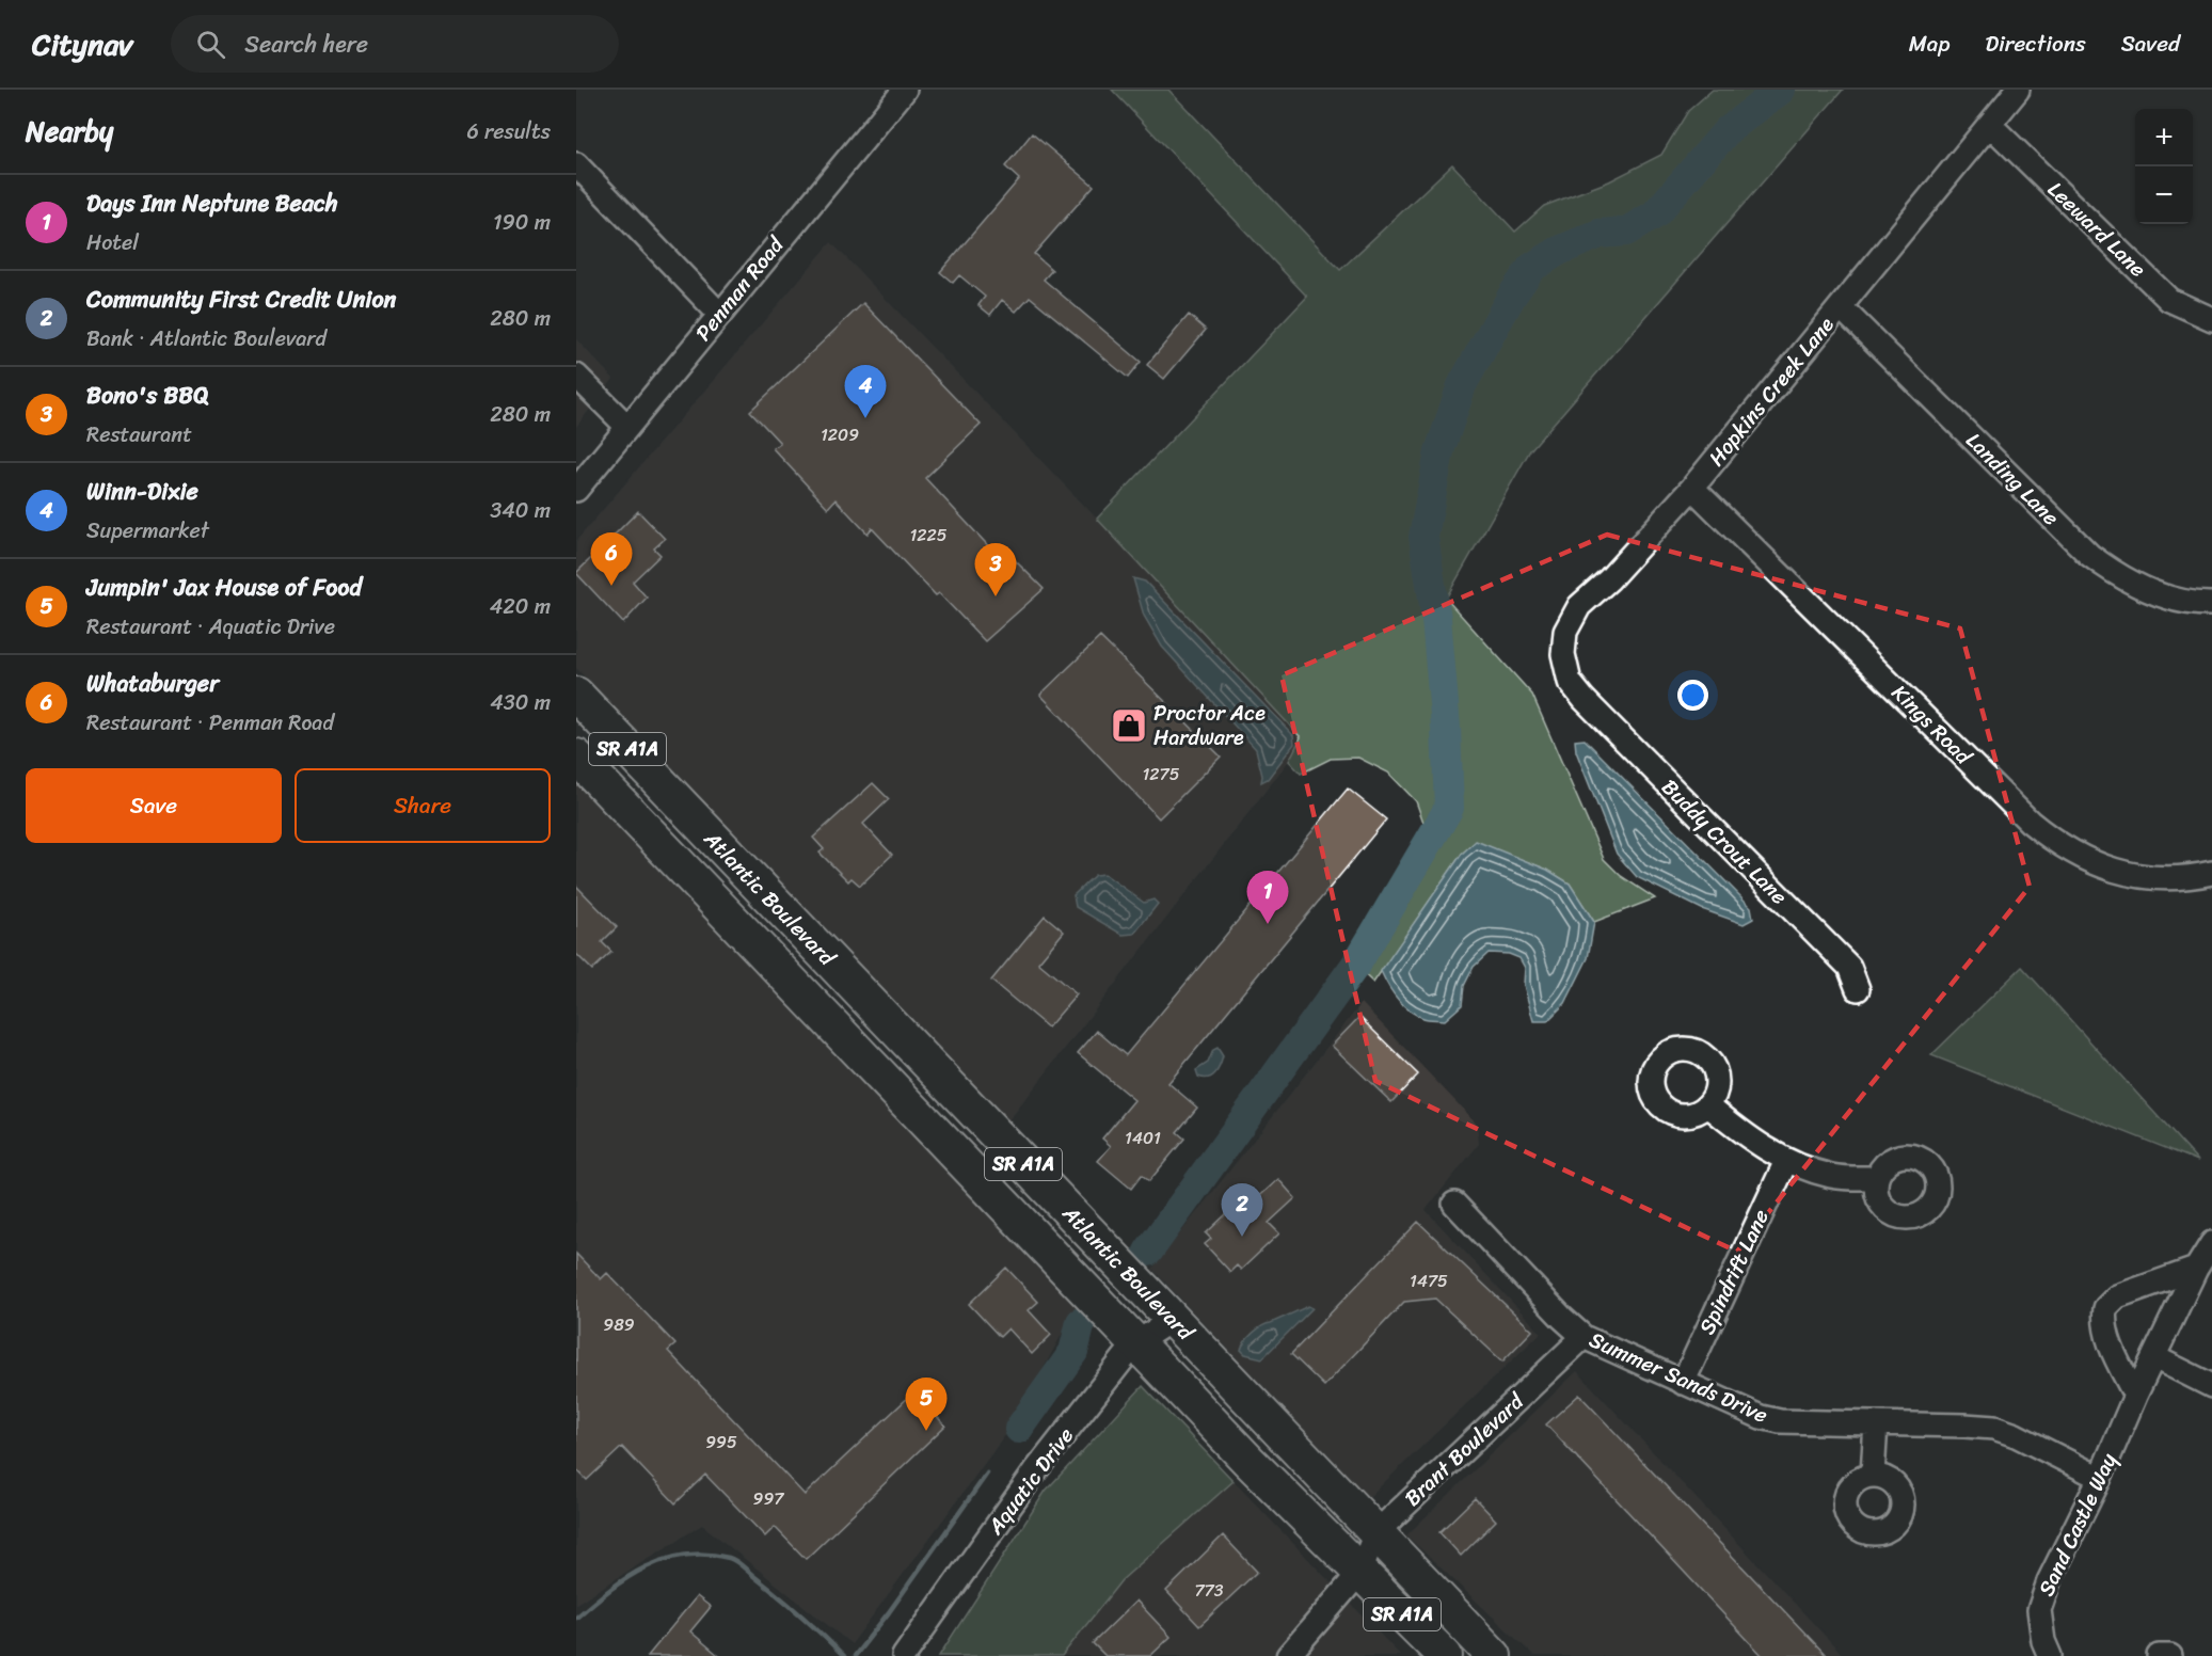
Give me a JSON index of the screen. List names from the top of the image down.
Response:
{
  "streets": {
    "highway": ["SR A1A", "Atlantic Boulevard"],
    "street": [
      "Leeward Lane",
      "Penman Road",
      "Hopkins Creek Lane",
      "Landing Lane",
      "Kings Road",
      "Buddy Crout Lane",
      "Spindrift Lane",
      "Summer Sands Drive",
      "Brant Boulevard",
      "Aquatic Drive",
      "Sand Castle Way"
    ]
  },
  "crossings": [
    ["Leeward Lane", "Hopkins Creek Lane"],
    ["Hopkins Creek Lane", "Landing Lane"],
    ["Hopkins Creek Lane", "Kings Road"],
    ["Hopkins Creek Lane", "Buddy Crout Lane"],
    ["Atlantic Boulevard", "Brant Boulevard"],
    ["Atlantic Boulevard", "Aquatic Drive"],
    ["Spindrift Lane", "Summer Sands Drive"],
    ["Summer Sands Drive", "Brant Boulevard"],
    ["Summer Sands Drive", "Sand Castle Way"]
  ],
  "places": {
    "shop": ["Proctor Ace Hardware"]
  },
  "house_numbers": [
    "1209",
    "1225",
    "1275",
    "1401",
    "1475",
    "989",
    "995",
    "997",
    "773"
  ],
  "page": {
    "header": "Citynav",
    "search": "Search here",
    "nav": ["Map", "Directions", "Saved"],
    "heading": ["Nearby", "6 results"],
    "map_buttons": ["+", "−"],
    "list": [
      {
        "mark": "1",
        "name": "Days Inn Neptune Beach",
        "note": "Hotel",
        "value": "190 m"
      },
      {
        "mark": "2",
        "name": "Community First Credit Union",
        "note": "Bank · Atlantic Boulevard",
        "value": "280 m"
      },
      {
        "mark": "3",
        "name": "Bono's BBQ",
        "note": "Restaurant",
        "value": "280 m"
      },
      {
        "mark": "4",
        "name": "Winn-Dixie",
        "note": "Supermarket",
        "value": "340 m"
      },
      {
        "mark": "5",
        "name": "Jumpin' Jax House of Food",
        "note": "Restaurant · Aquatic Drive",
        "value": "420 m"
      },
      {
        "mark": "6",
        "name": "Whataburger",
        "note": "Restaurant · Penman Road",
        "value": "430 m"
      }
    ],
    "pins": [
      "4",
      "6",
      "3",
      "1",
      "2",
      "5"
    ],
    "buttons": ["Save", "Share"]
  }
}
